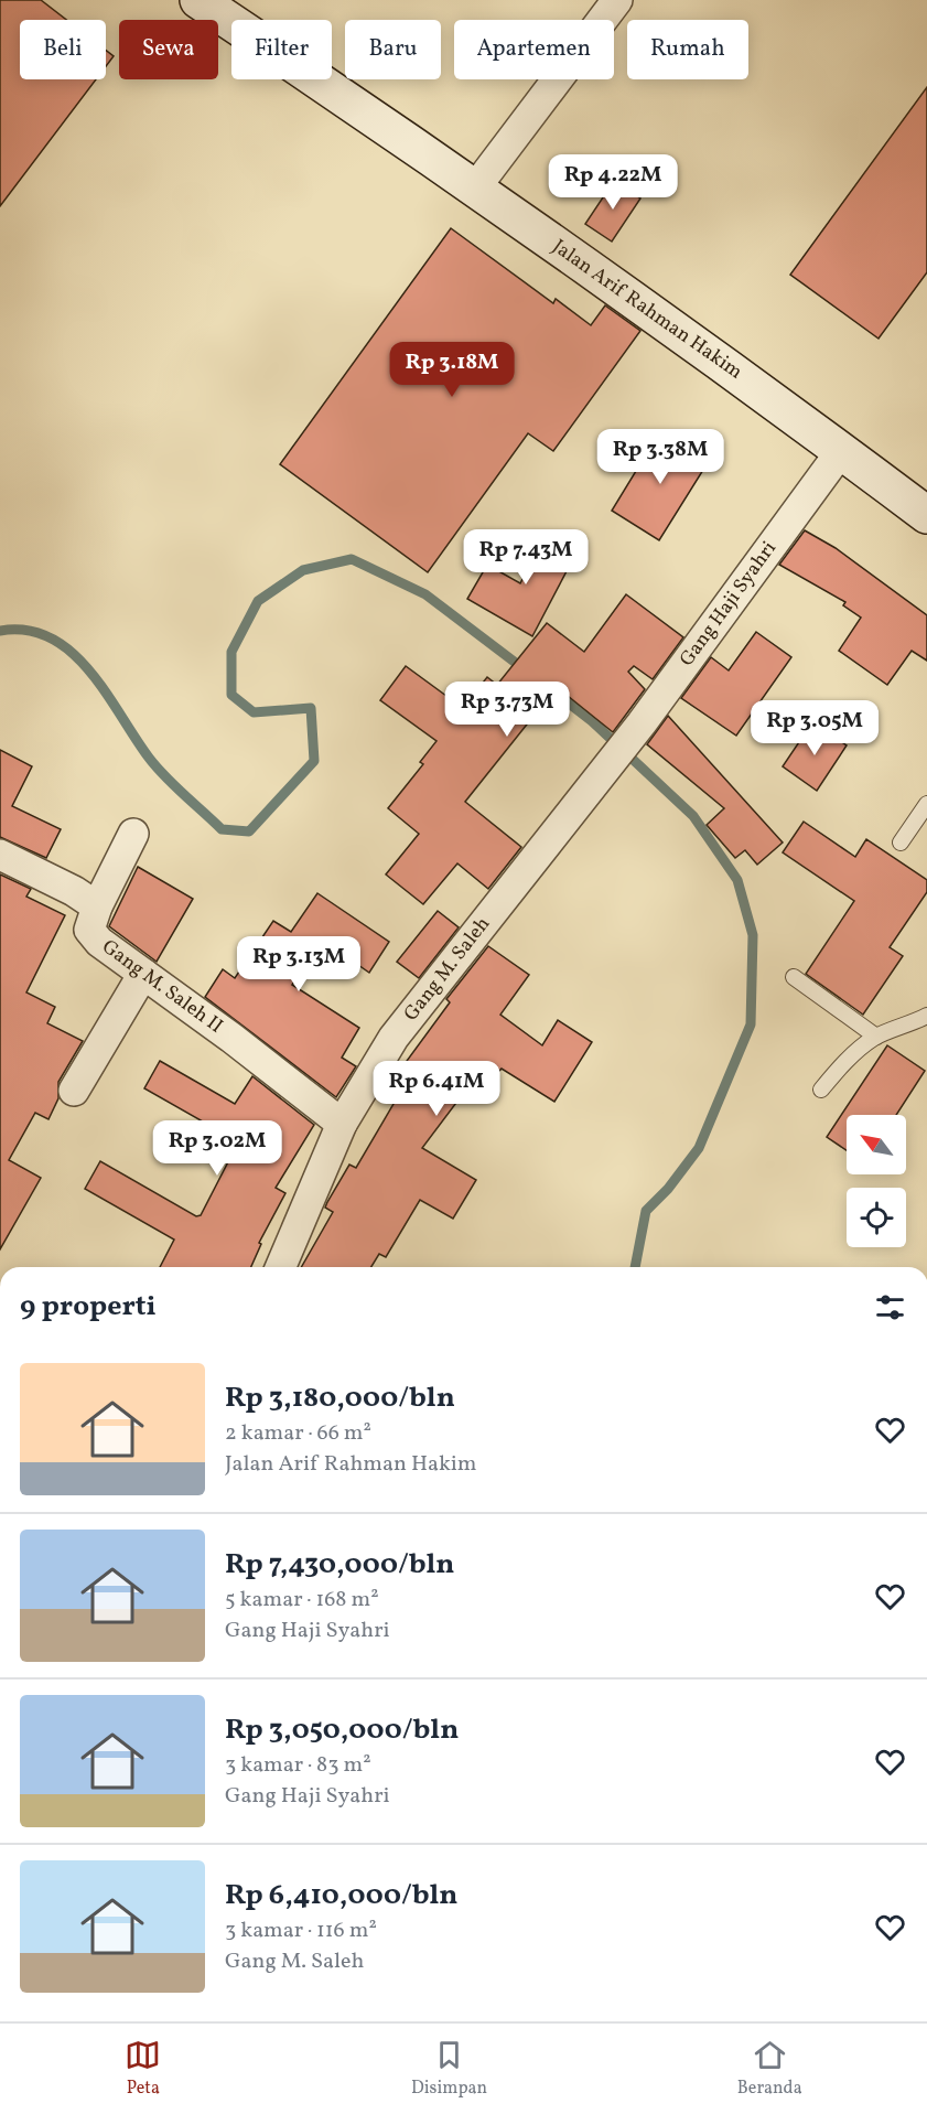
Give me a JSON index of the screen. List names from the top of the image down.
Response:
{
  "streets": {
    "street": [
      "Jalan Arif Rahman Hakim",
      "Gang Haji Syahri",
      "Gang M. Saleh",
      "Gang M. Saleh II"
    ]
  },
  "crossings": [
    ["Jalan Arif Rahman Hakim", "Gang Haji Syahri"],
    ["Gang Haji Syahri", "Gang M. Saleh"],
    ["Gang M. Saleh", "Gang M. Saleh II"]
  ],
  "north": "top left",
  "page": {
    "chip": [
      "Beli",
      "Sewa",
      "Filter",
      "Baru",
      "Apartemen",
      "Rumah"
    ],
    "price": [
      "Rp 4.22M",
      "Rp 3.18M",
      "Rp 3.38M",
      "Rp 7.43M",
      "Rp 3.73M",
      "Rp 3.05M",
      "Rp 3.13M",
      "Rp 6.41M",
      "Rp 3.02M"
    ],
    "heading": "9 properti",
    "list": [
      {
        "name": "Rp 3,180,000/bln",
        "note": "2 kamar · 66 m² · Jalan Arif Rahman Hakim"
      },
      {
        "name": "Rp 7,430,000/bln",
        "note": "5 kamar · 168 m² · Gang Haji Syahri"
      },
      {
        "name": "Rp 3,050,000/bln",
        "note": "3 kamar · 83 m² · Gang Haji Syahri"
      },
      {
        "name": "Rp 6,410,000/bln",
        "note": "3 kamar · 116 m² · Gang M. Saleh"
      }
    ],
    "tabs": ["Peta", "Disimpan", "Beranda"]
  }
}
